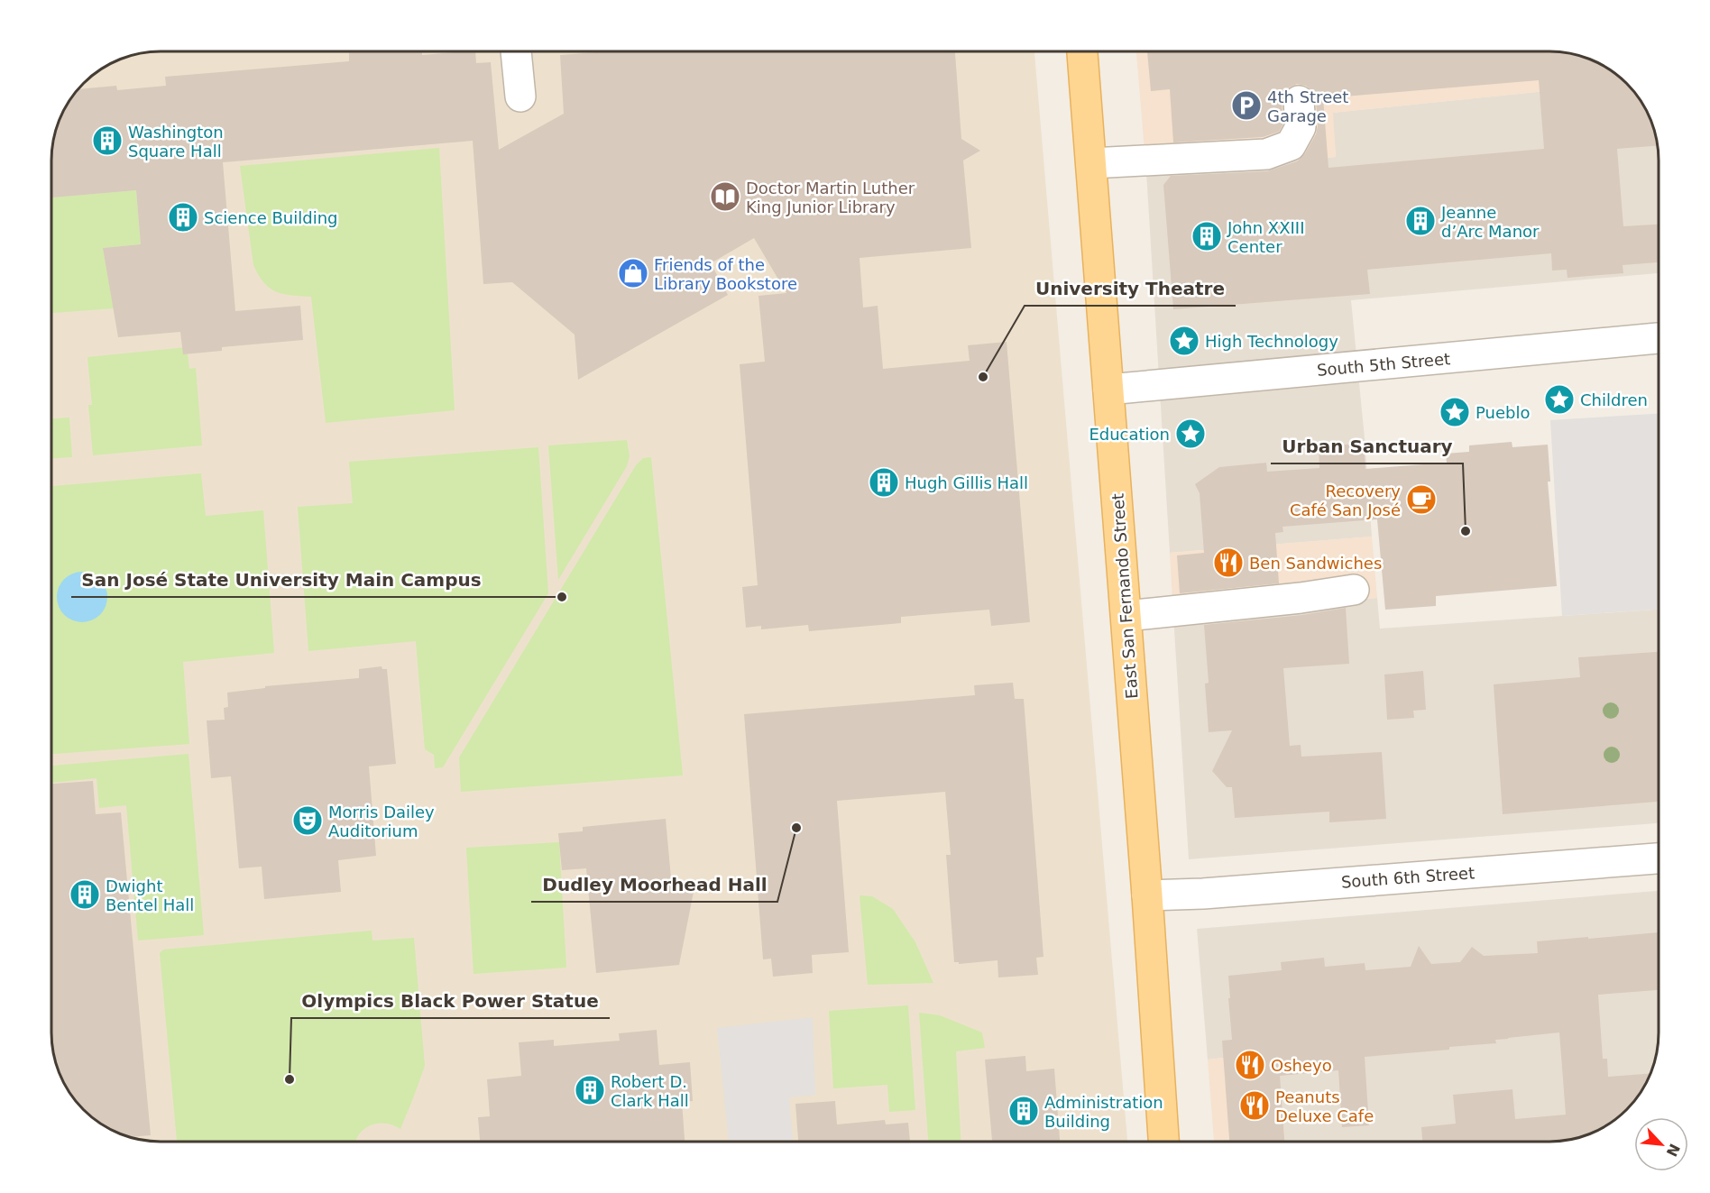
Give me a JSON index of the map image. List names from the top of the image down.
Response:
{
  "streets": {
    "main road": ["East San Fernando Street"],
    "street": ["South 5th Street", "South 6th Street"]
  },
  "crossings": [
    ["South 5th Street", "East San Fernando Street"],
    ["East San Fernando Street", "South 6th Street"]
  ],
  "places": {
    "parking": ["4th Street Garage"],
    "building": [
      "Washington Square Hall",
      "Science Building",
      "Jeanne d’Arc Manor",
      "John XXIII Center",
      "Hugh Gillis Hall",
      "Dwight Bentel Hall",
      "Robert D. Clark Hall",
      "Administration Building"
    ],
    "library": ["Doctor Martin Luther King Junior Library"],
    "shop": ["Friends of the Library Bookstore"],
    "place": [
      "High Technology",
      "Children",
      "Pueblo",
      "Education"
    ],
    "other": [
      "University Theatre",
      "Urban Sanctuary",
      "San José State University Main Campus",
      "Dudley Moorhead Hall",
      "Olympics Black Power Statue"
    ],
    "cafe": ["Recovery Café San José"],
    "restaurant": ["Ben Sandwiches", "Osheyo", "Peanuts Deluxe Cafe"],
    "theatre": ["Morris Dailey Auditorium"]
  },
  "north": "bottom right"
}
